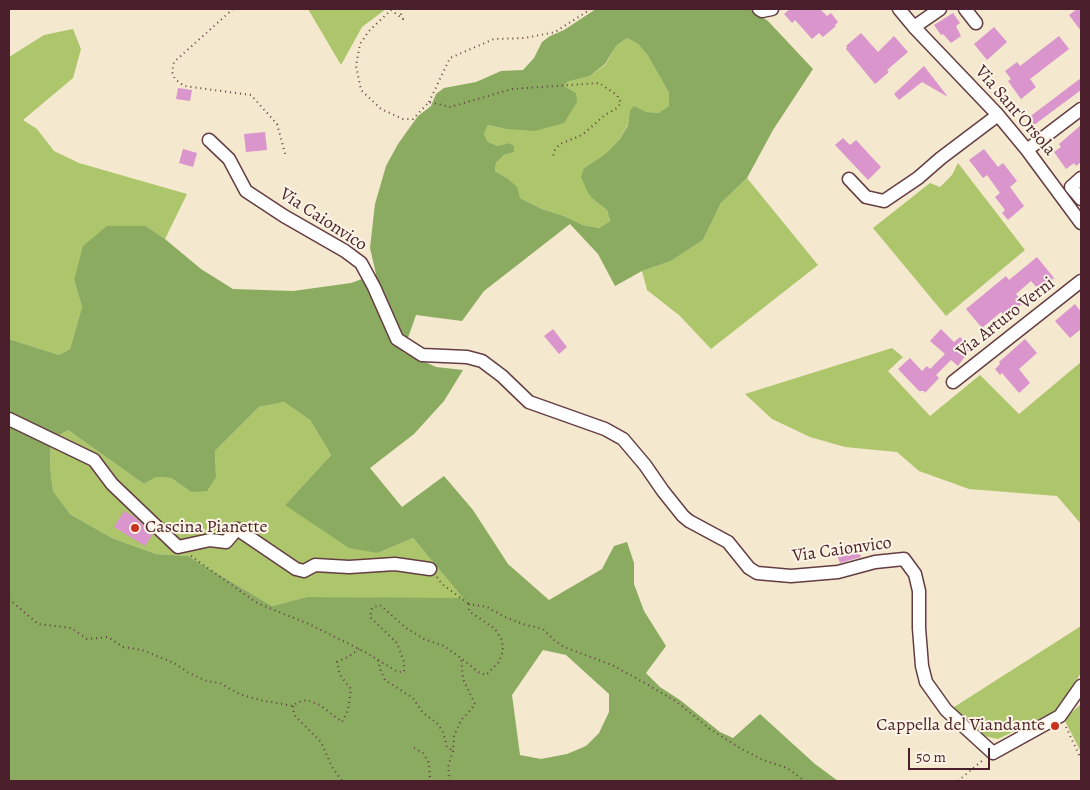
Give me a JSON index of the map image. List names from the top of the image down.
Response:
{
  "streets": {
    "street": ["Via Sant'Orsola", "Via Caionvico", "Via Arturo Verni"]
  },
  "places": ["Cascina Pianette", "Cappella del Viandante"],
  "scale_bar": "50 m"
}
